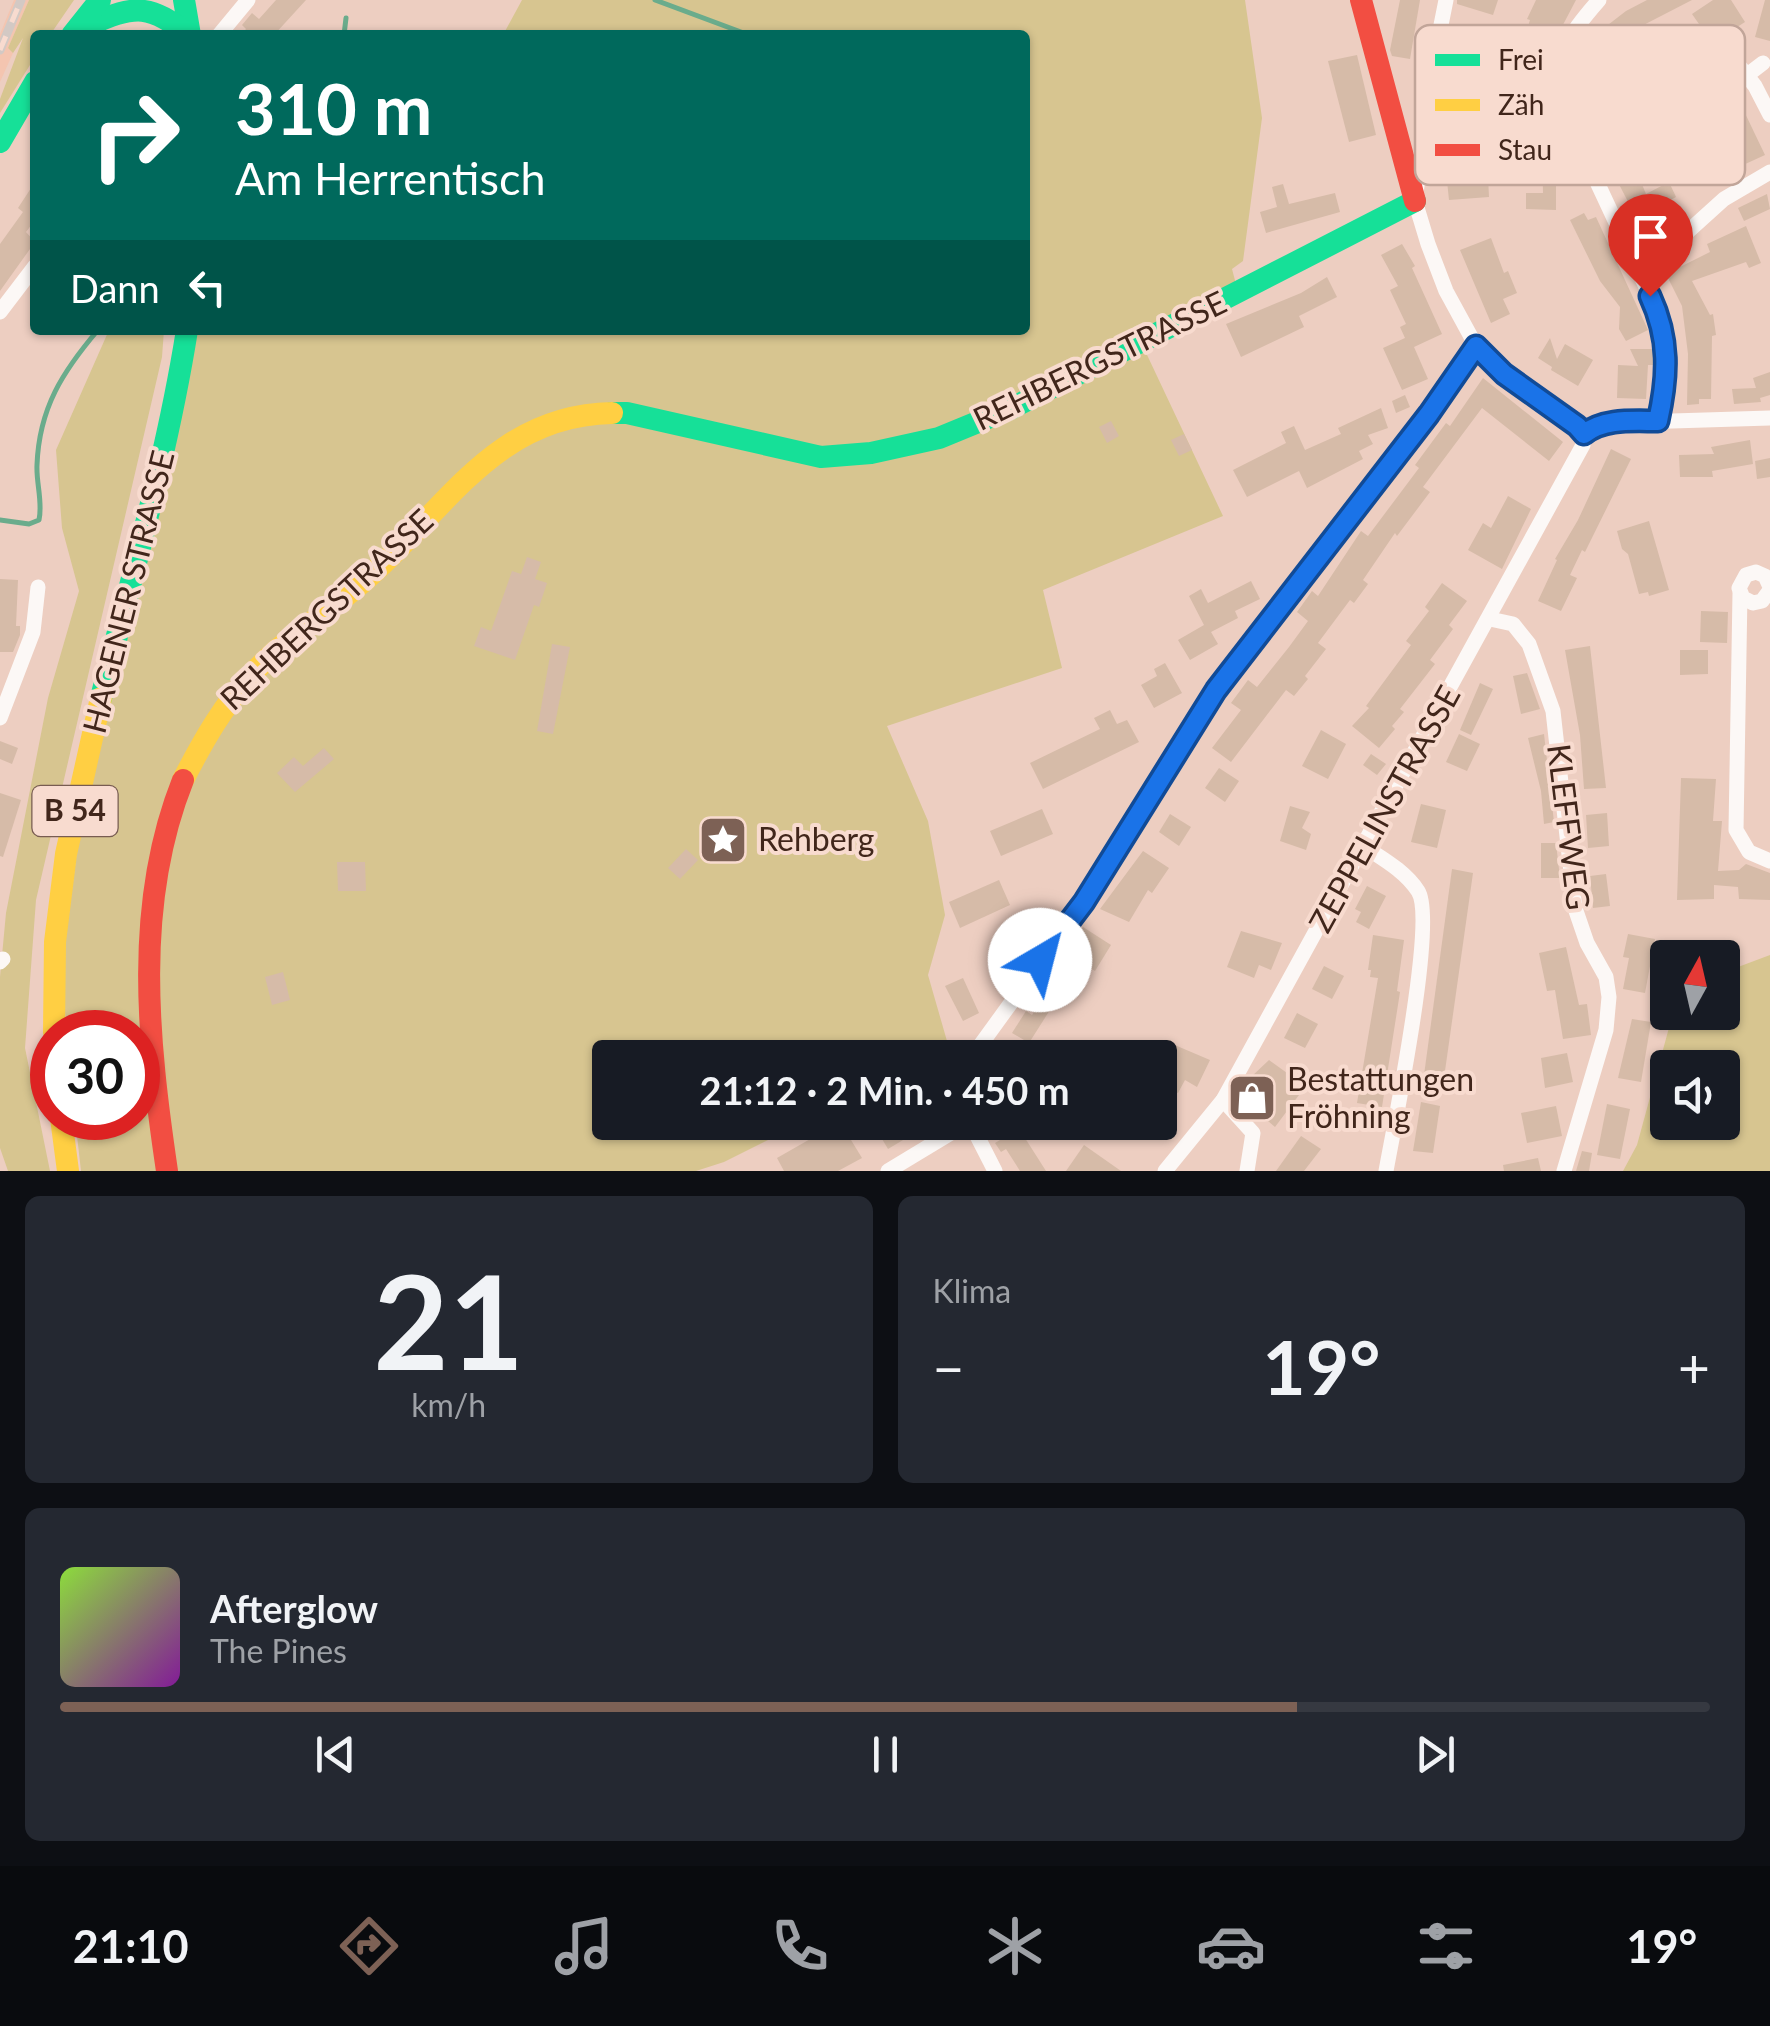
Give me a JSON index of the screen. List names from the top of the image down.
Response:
{
  "streets": {
    "street": [
      "REHBERGSTRASSE",
      "HAGENER STRASSE",
      "ZEPPELINSTRASSE",
      "B 54",
      "KLEFFWEG"
    ]
  },
  "crossings": [
    ["ZEPPELINSTRASSE", "KLEFFWEG"]
  ],
  "places": {
    "place": ["Rehberg"],
    "shop": ["Bestattungen Fröhning"]
  },
  "legend": ["Frei", "Zäh", "Stau"],
  "north": "top",
  "page": {
    "turn": ["310 m", "Am Herrentisch"],
    "then": "Dann",
    "limit": "30",
    "trip": "21:12 · 2 Min. · 450 m",
    "tile": [
      ["21", "km/h"],
      "Klima"
    ],
    "heat": ["−", "19°", "+"],
    "song": ["Afterglow", "The Pines"],
    "tabs": ["21:10", "19°"]
  }
}
